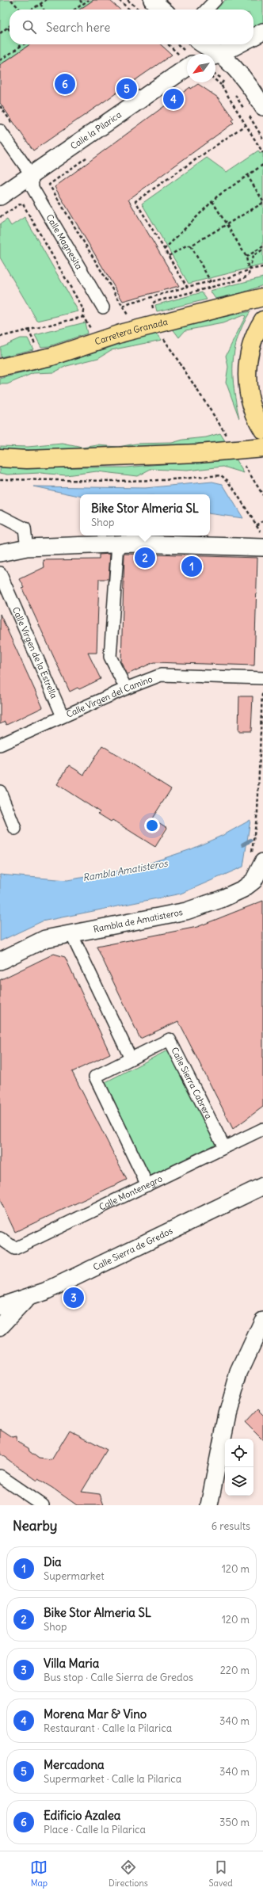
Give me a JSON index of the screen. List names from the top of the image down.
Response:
{
  "streets": {
    "main road": ["Carretera Granada"],
    "street": [
      "Calle la Pilarica",
      "Calle Magnesita",
      "Calle Virgen de la Estrella",
      "Calle Virgen del Camino",
      "Rambla de Amatisteros",
      "Calle Sierra Cabrera",
      "Calle Montenegro",
      "Calle Sierra de Gredos"
    ]
  },
  "crossings": [
    ["Calle la Pilarica", "Calle Magnesita"],
    ["Calle Virgen de la Estrella", "Calle Virgen del Camino"],
    ["Calle Sierra Cabrera", "Calle Montenegro"]
  ],
  "water": ["Rambla Amatisteros"],
  "north": "bottom left",
  "page": {
    "search": "Search here",
    "pins": [
      "6",
      "5",
      "4",
      "2",
      "1",
      "3"
    ],
    "popup": ["Bike Stor Almeria SL", "Shop"],
    "heading": ["Nearby", "6 results"],
    "list": [
      {
        "mark": "1",
        "name": "Dia",
        "note": "Supermarket",
        "value": "120 m"
      },
      {
        "mark": "2",
        "name": "Bike Stor Almeria SL",
        "note": "Shop",
        "value": "120 m"
      },
      {
        "mark": "3",
        "name": "Villa Maria",
        "note": "Bus stop · Calle Sierra de Gredos",
        "value": "220 m"
      },
      {
        "mark": "4",
        "name": "Morena Mar & Vino",
        "note": "Restaurant · Calle la Pilarica",
        "value": "340 m"
      },
      {
        "mark": "5",
        "name": "Mercadona",
        "note": "Supermarket · Calle la Pilarica",
        "value": "340 m"
      },
      {
        "mark": "6",
        "name": "Edificio Azalea",
        "note": "Place · Calle la Pilarica",
        "value": "350 m"
      }
    ],
    "nav": ["Map", "Directions", "Saved"]
  }
}
